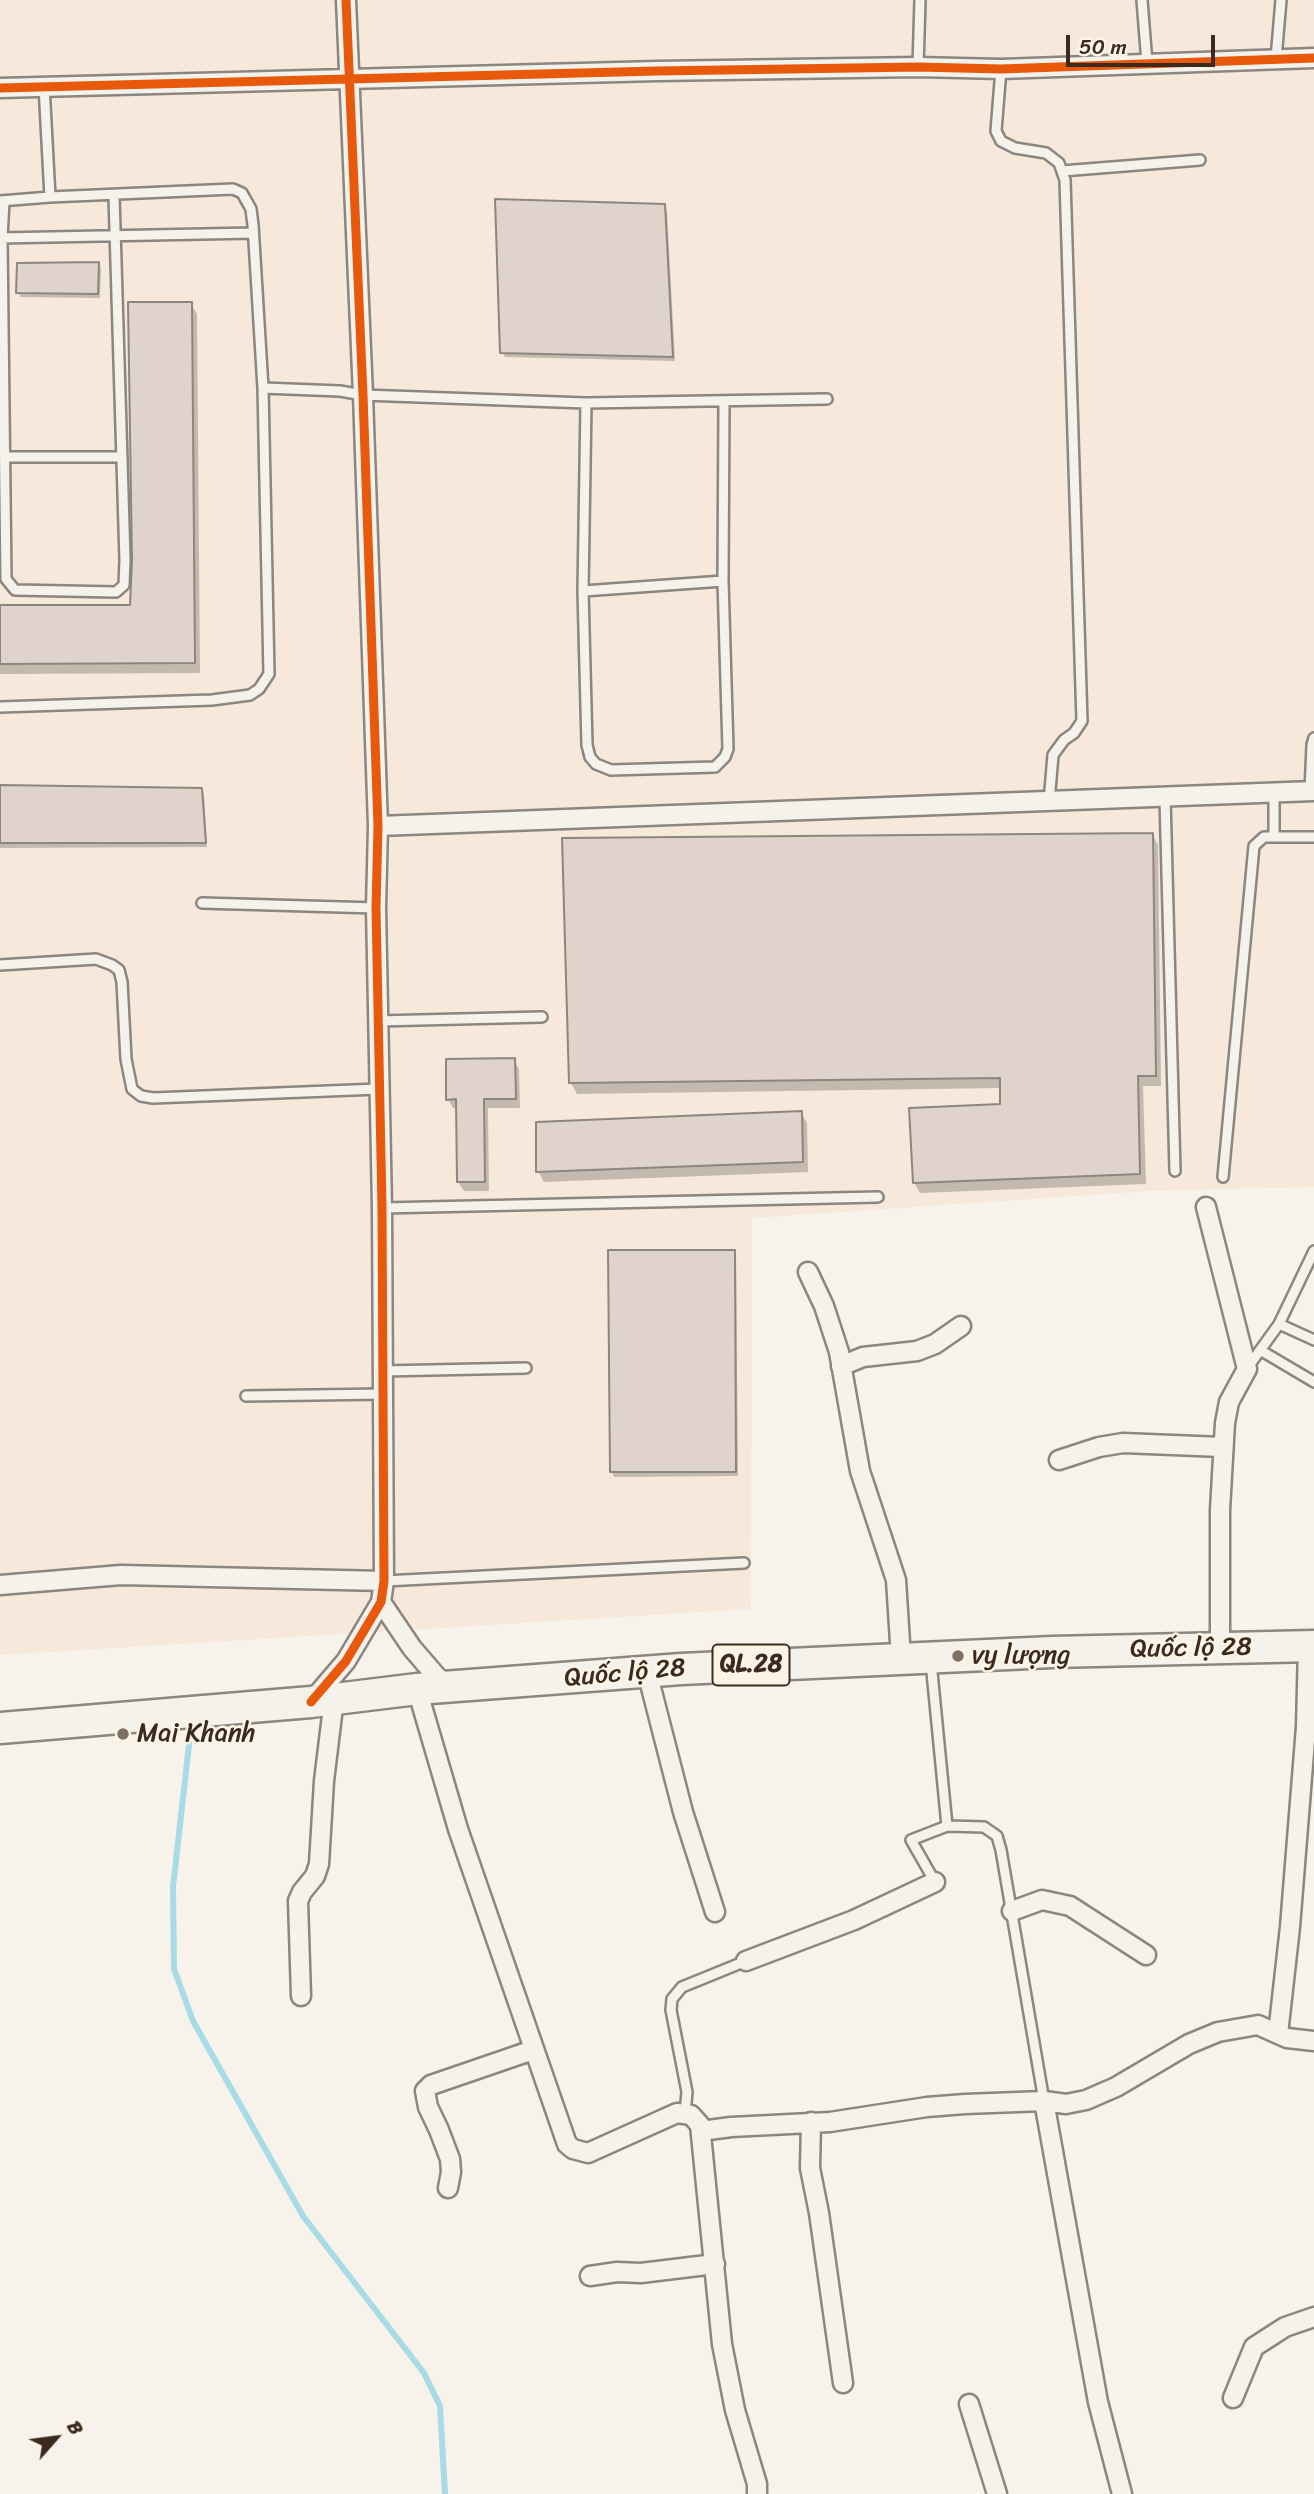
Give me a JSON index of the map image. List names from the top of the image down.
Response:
{
  "streets": {
    "highway": ["Quốc lộ 28", "QL.28"]
  },
  "places": ["vy lượng", "Mai Khanh"],
  "scale_bar": "50 m",
  "north": "top right"
}
